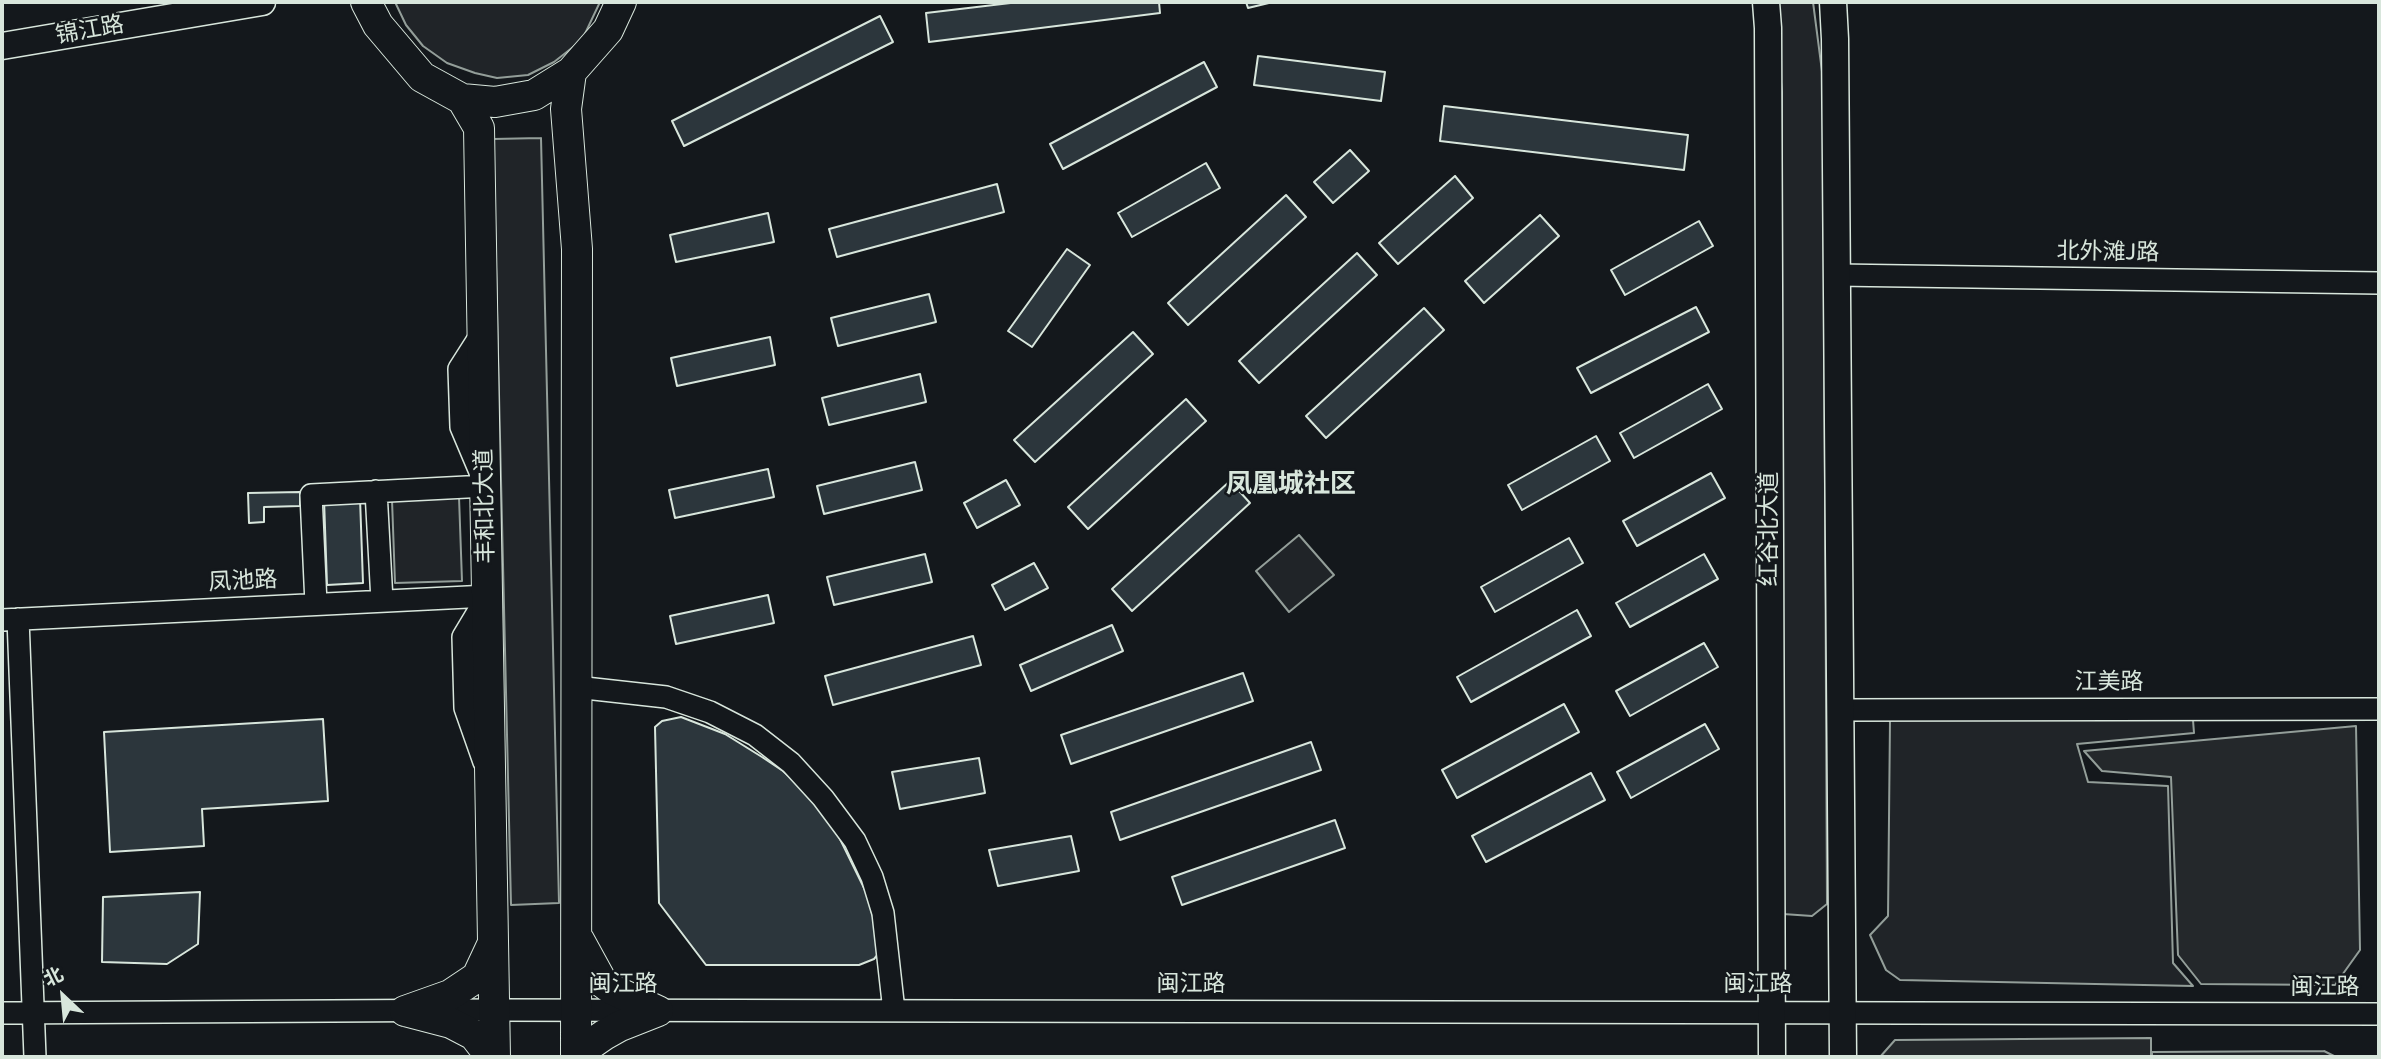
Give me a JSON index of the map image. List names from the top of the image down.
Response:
{
  "streets": {
    "highway": ["丰和北大道"],
    "main road": ["锦江路", "红谷北大道"],
    "street": [
      "北外滩J路",
      "凤池路",
      "江美路",
      "闽江路"
    ]
  },
  "crossings": [
    ["丰和北大道", "凤池路"],
    ["丰和北大道", "闽江路"],
    ["红谷北大道", "闽江路"]
  ],
  "districts": ["凤凰城社区"],
  "north": "top left"
}
